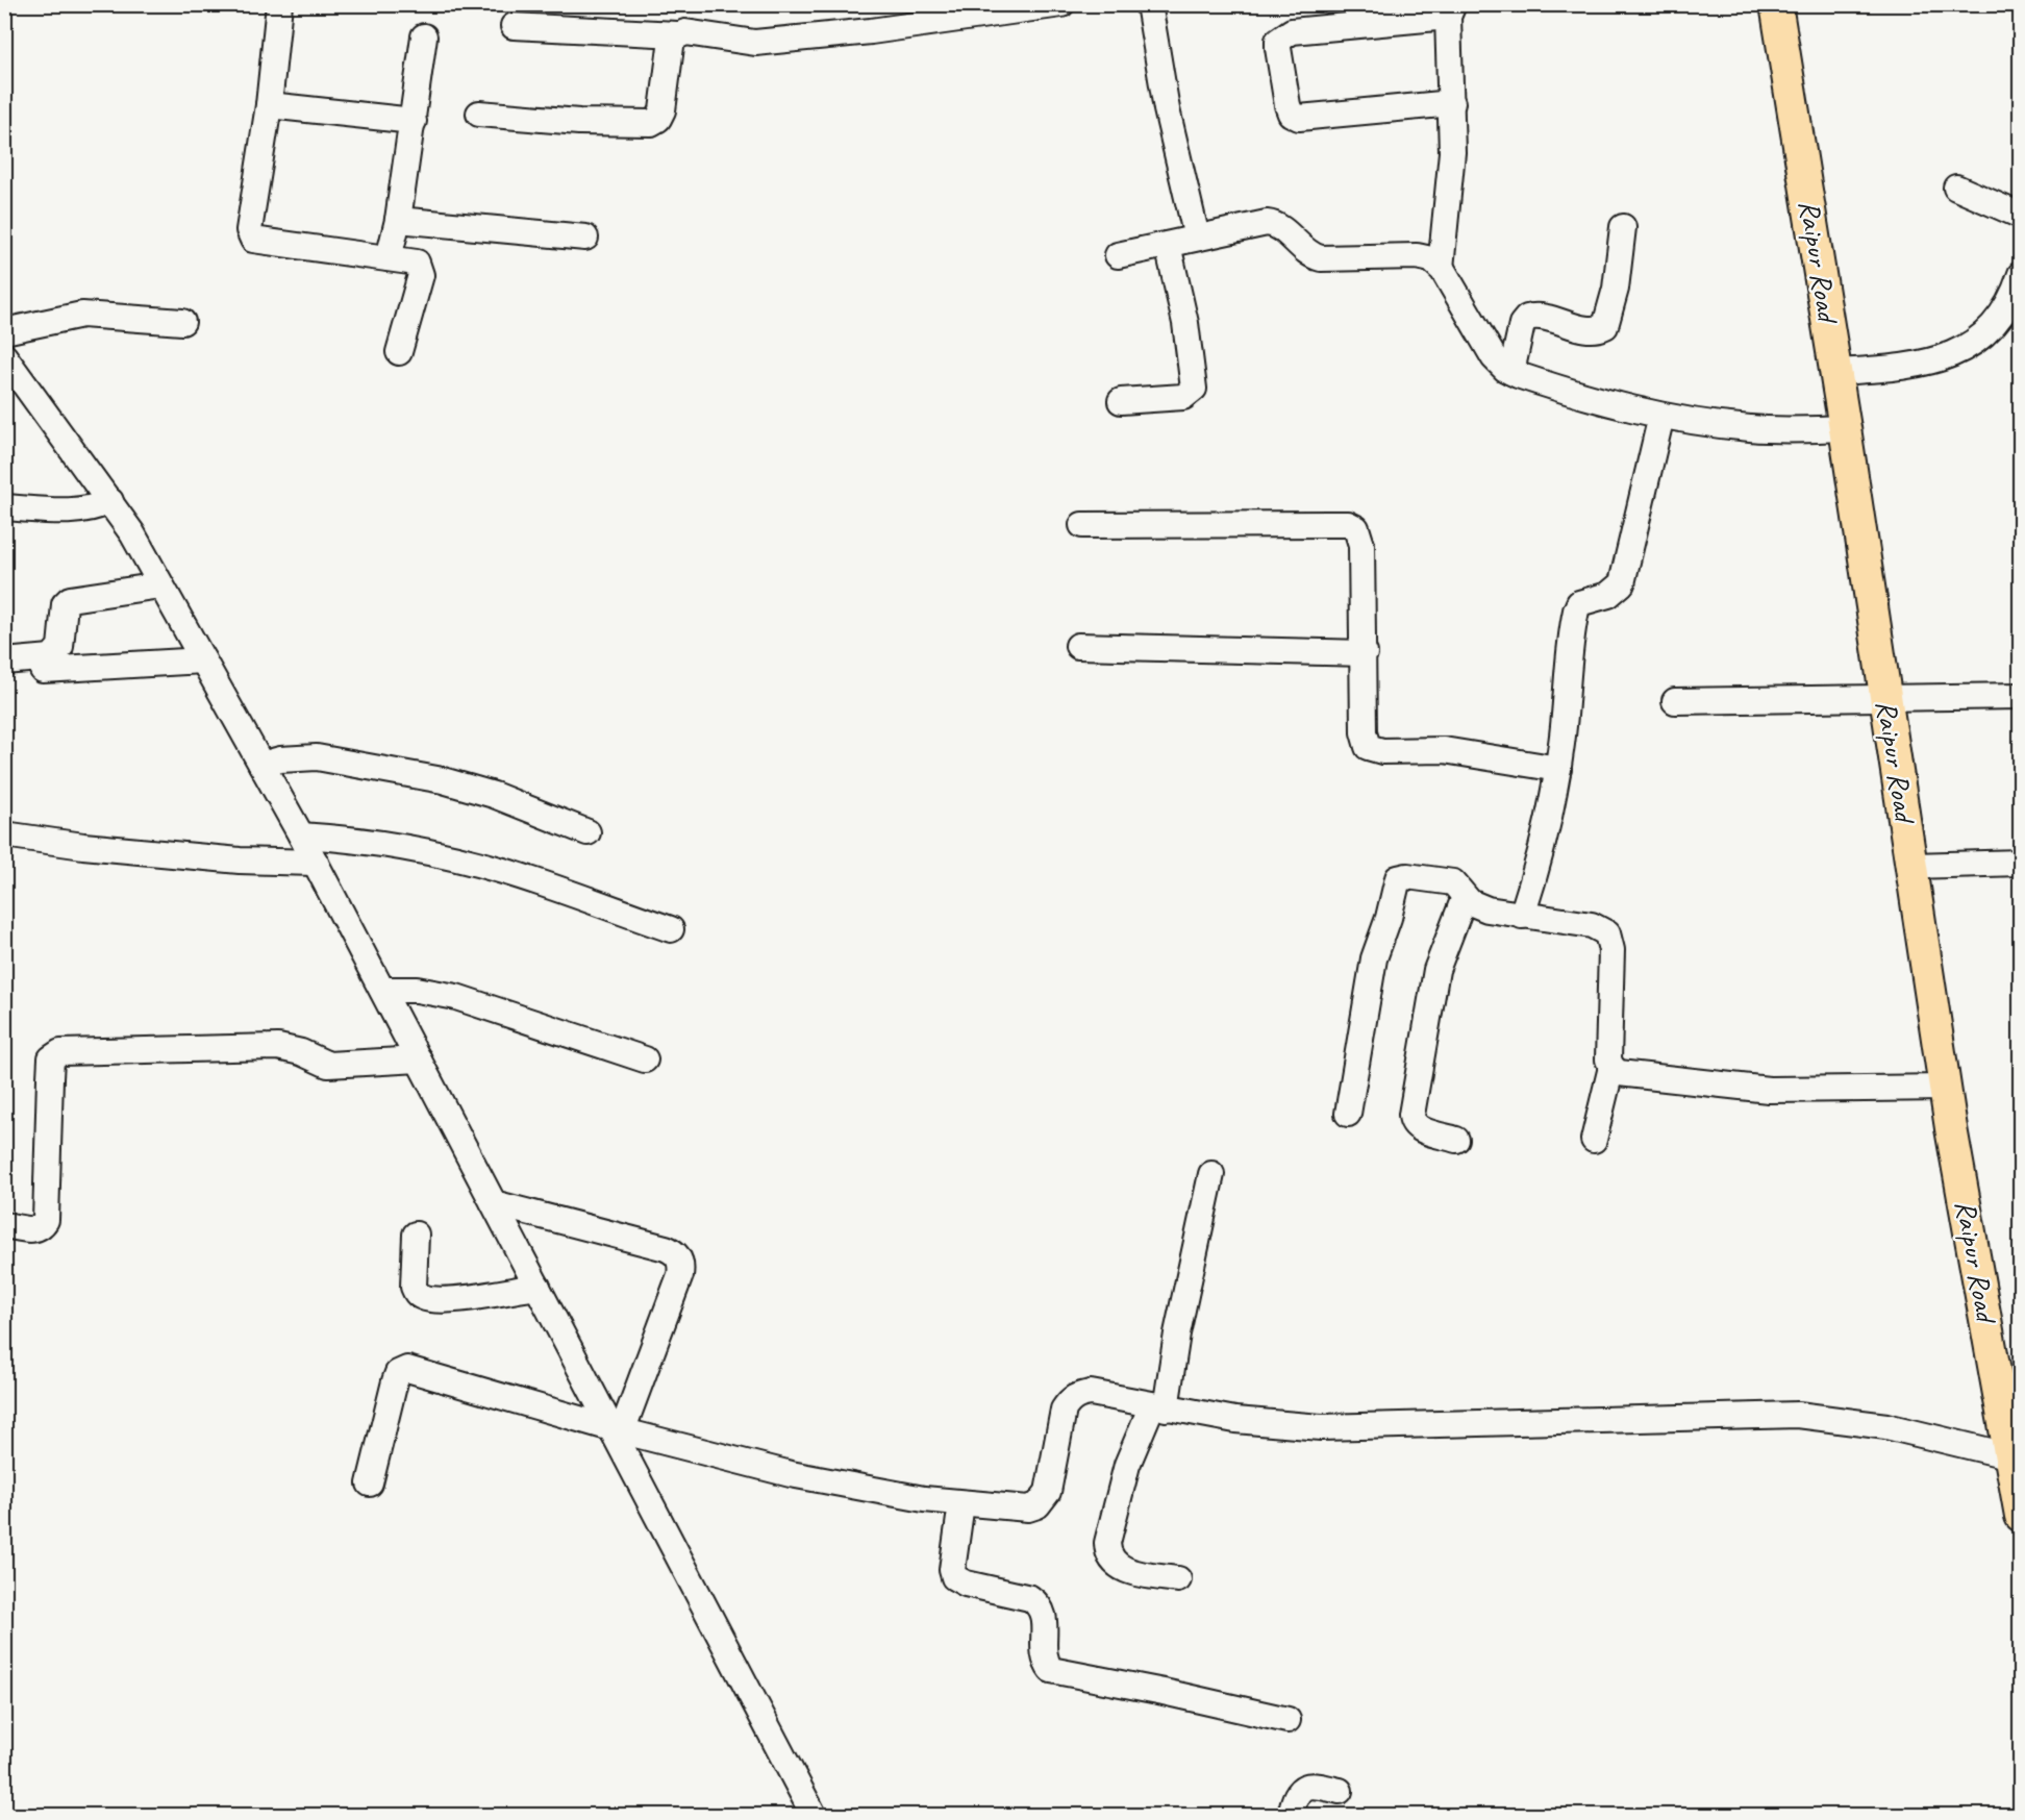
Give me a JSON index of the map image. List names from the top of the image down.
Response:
{
  "streets": {
    "main road": ["Raipur Road"]
  }
}
